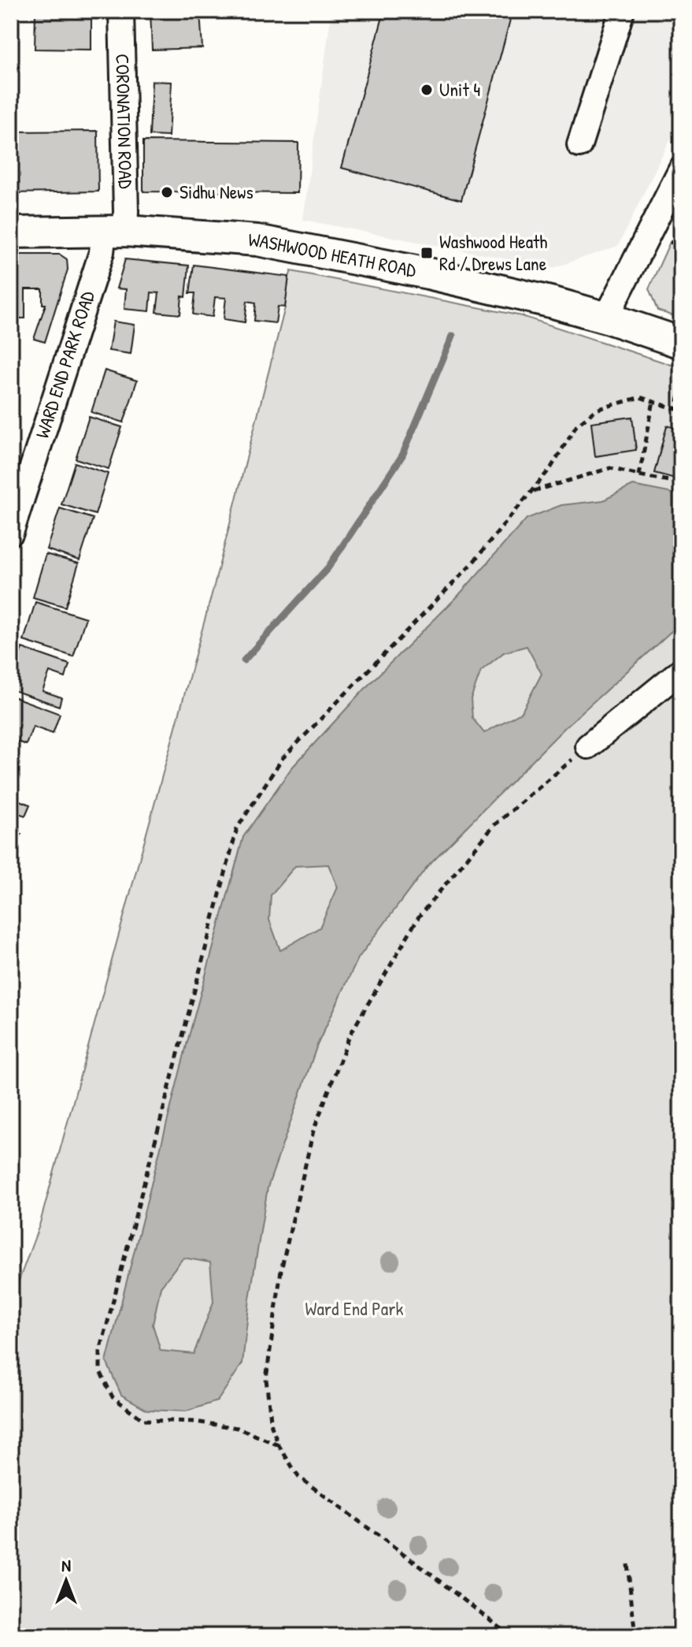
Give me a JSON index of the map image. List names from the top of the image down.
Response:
{
  "streets": {
    "main road": ["WASHWOOD HEATH ROAD"],
    "street": ["CORONATION ROAD", "WARD END PARK ROAD"]
  },
  "crossings": [
    ["CORONATION ROAD", "WASHWOOD HEATH ROAD"],
    ["CORONATION ROAD", "WARD END PARK ROAD"],
    ["WASHWOOD HEATH ROAD", "WARD END PARK ROAD"]
  ],
  "parks": ["Ward End Park"],
  "places": {
    "other": ["Unit 4", "Sidhu News"],
    "transit": ["Washwood Heath Rd / Drews Lane"]
  },
  "north": "top"
}
